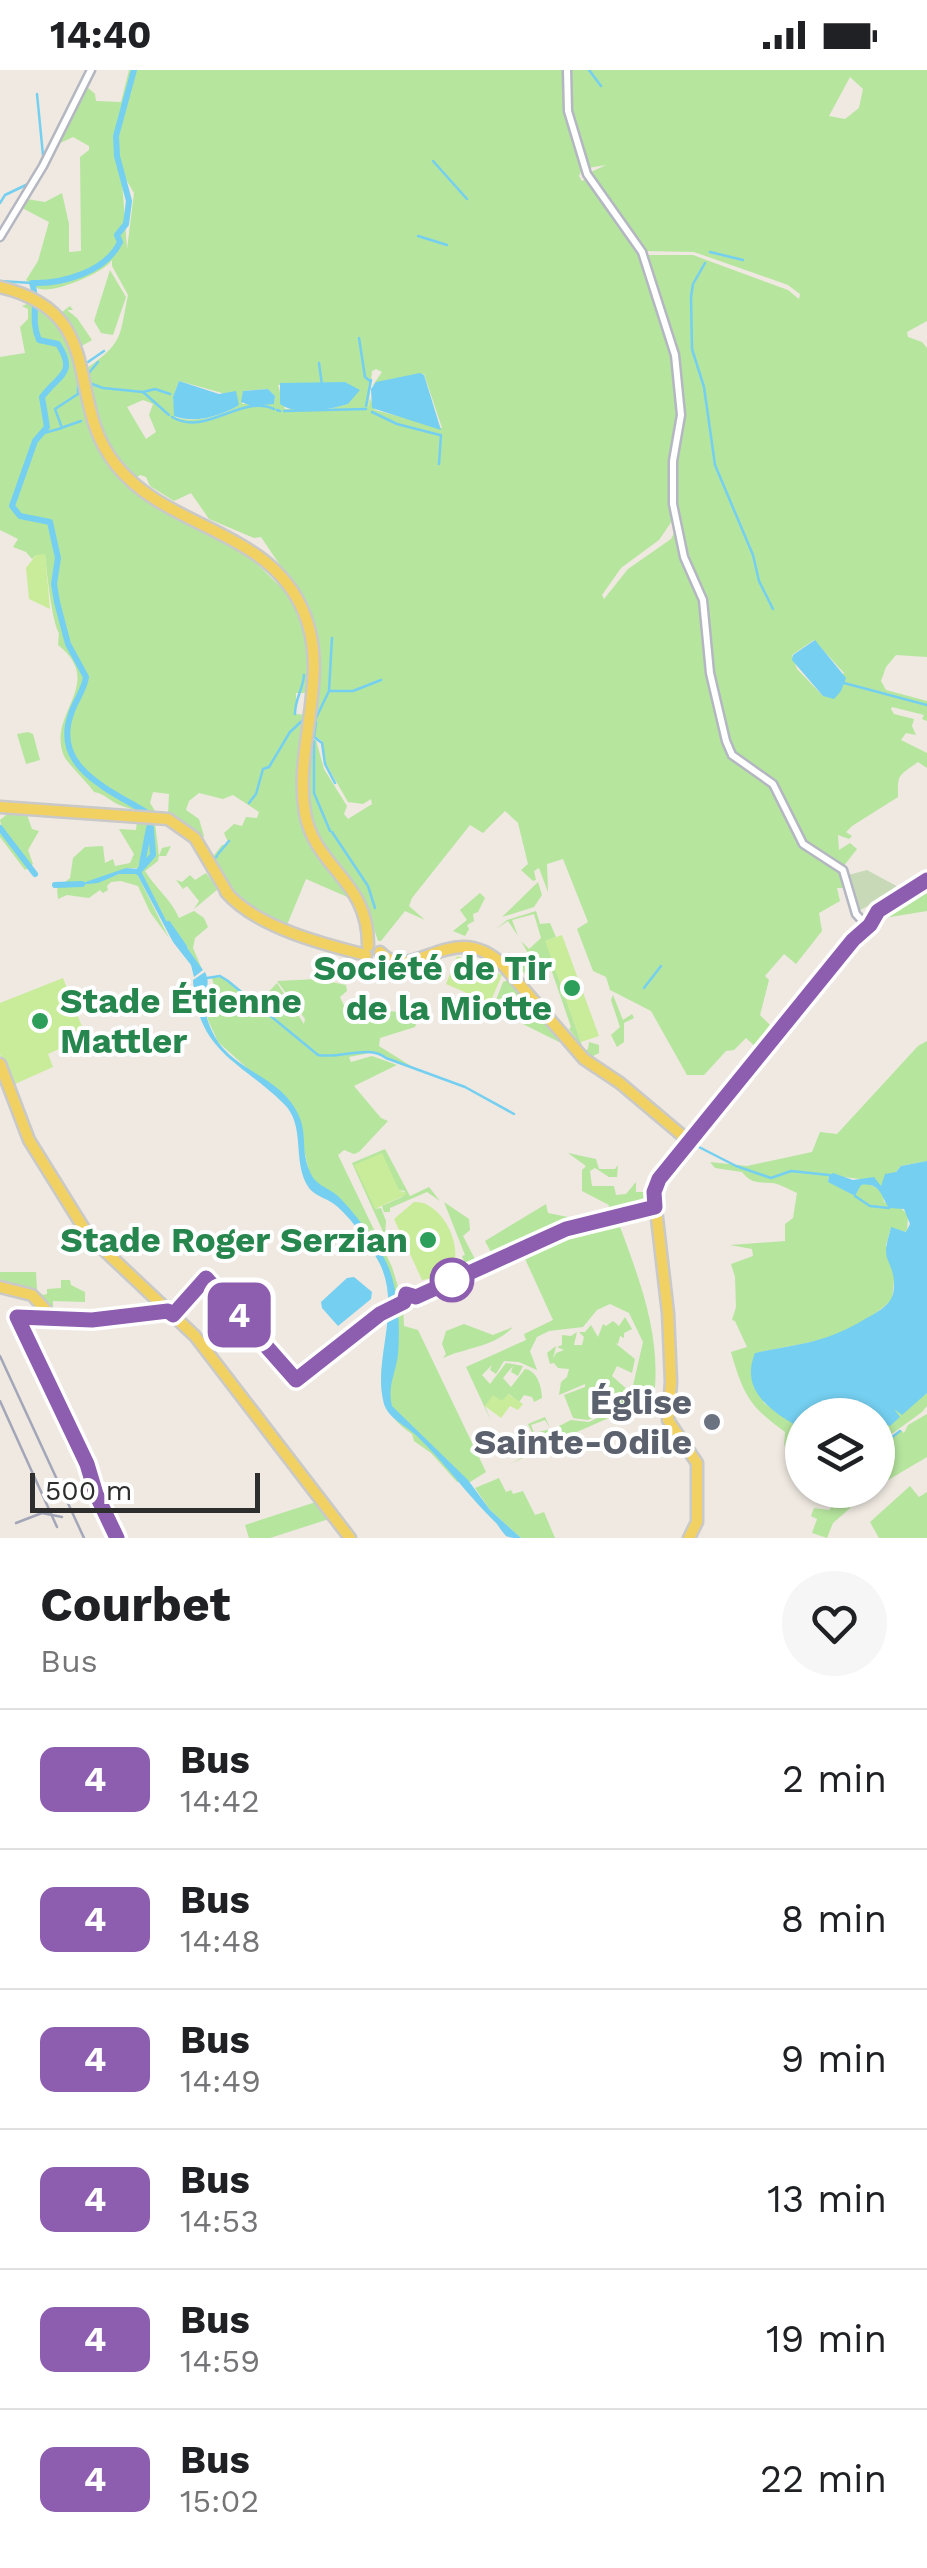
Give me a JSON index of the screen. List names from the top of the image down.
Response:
{
  "places": [
    "Société de Tir de la Miotte",
    "Stade Étienne Mattler",
    "Stade Roger Serzian",
    "Église Sainte-Odile"
  ],
  "lines": ["bus line 4"],
  "scale_bar": "500 m",
  "page": {
    "status": "14:40",
    "on_map": "4",
    "scale": "500 m",
    "heading": ["Courbet", "Bus"],
    "list": [
      {
        "mark": "4",
        "name": "Bus",
        "note": "14:42",
        "value": "2 min"
      },
      {
        "mark": "4",
        "name": "Bus",
        "note": "14:48",
        "value": "8 min"
      },
      {
        "mark": "4",
        "name": "Bus",
        "note": "14:49",
        "value": "9 min"
      },
      {
        "mark": "4",
        "name": "Bus",
        "note": "14:53",
        "value": "13 min"
      },
      {
        "mark": "4",
        "name": "Bus",
        "note": "14:59",
        "value": "19 min"
      },
      {
        "mark": "4",
        "name": "Bus",
        "note": "15:02",
        "value": "22 min"
      }
    ]
  }
}
